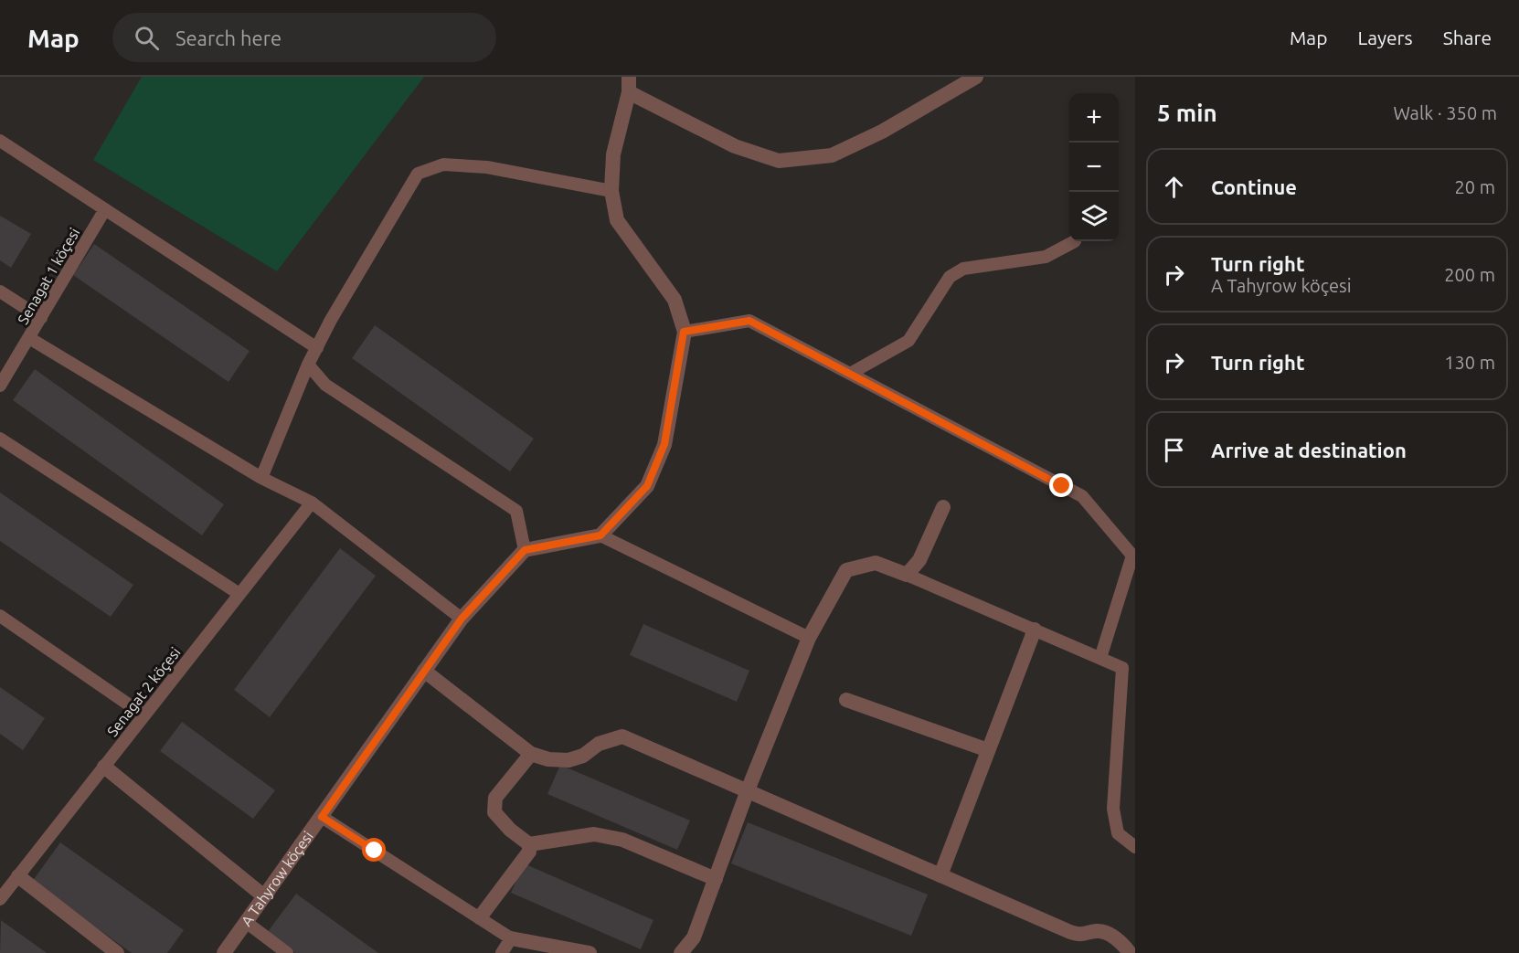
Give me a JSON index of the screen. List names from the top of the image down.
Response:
{
  "streets": {
    "street": ["A Tahyrow köçesi"],
    "lane": ["Senagat 1 köçesi", "Senagat 2 köçesi"]
  },
  "page": {
    "header": "Map",
    "search": "Search here",
    "nav": ["Map", "Layers", "Share"],
    "heading": ["5 min", "Walk · 350 m"],
    "map_buttons": ["+", "−"],
    "list": [
      ["Continue", "20 m"],
      ["Turn right", "A Tahyrow köçesi", "200 m"],
      ["Turn right", "130 m"],
      "Arrive at destination"
    ]
  }
}
